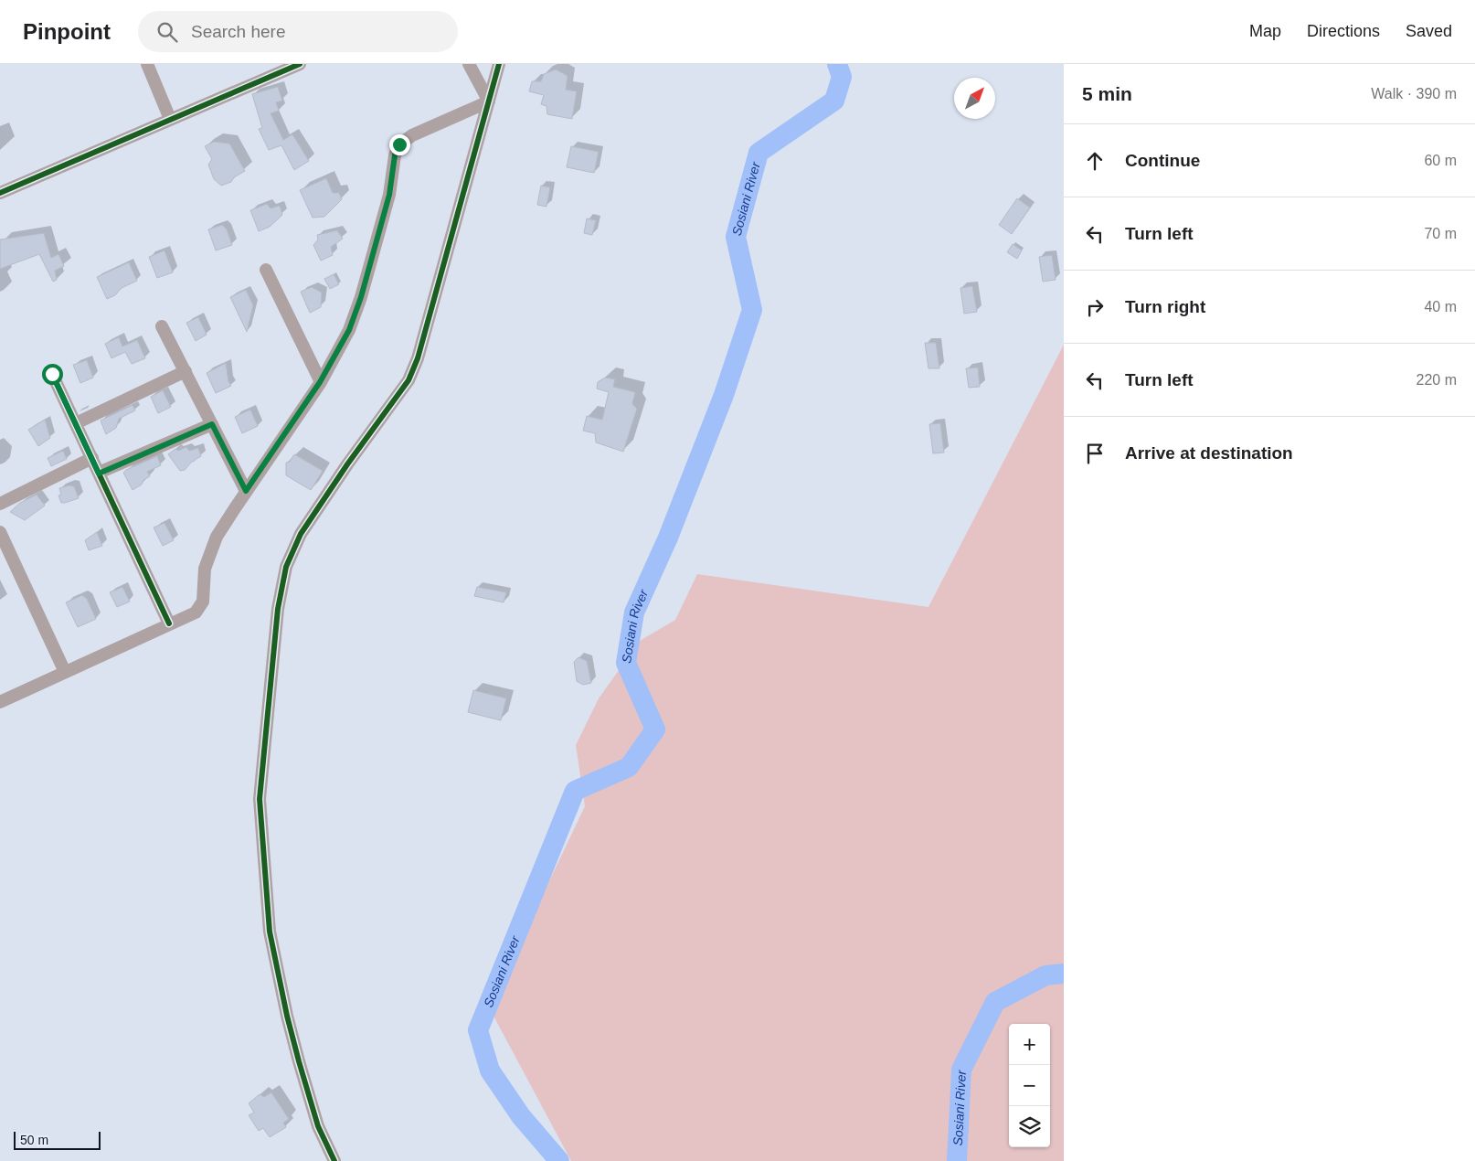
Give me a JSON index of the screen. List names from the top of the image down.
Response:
{
  "water": ["Sosiani River"],
  "scale_bar": "50 m",
  "north": "top right",
  "page": {
    "header": "Pinpoint",
    "search": "Search here",
    "nav": ["Map", "Directions", "Saved"],
    "heading": ["5 min", "Walk · 390 m"],
    "list": [
      ["Continue", "60 m"],
      ["Turn left", "70 m"],
      ["Turn right", "40 m"],
      ["Turn left", "220 m"],
      "Arrive at destination"
    ],
    "map_buttons": ["+", "−"],
    "scale": "50 m"
  }
}
